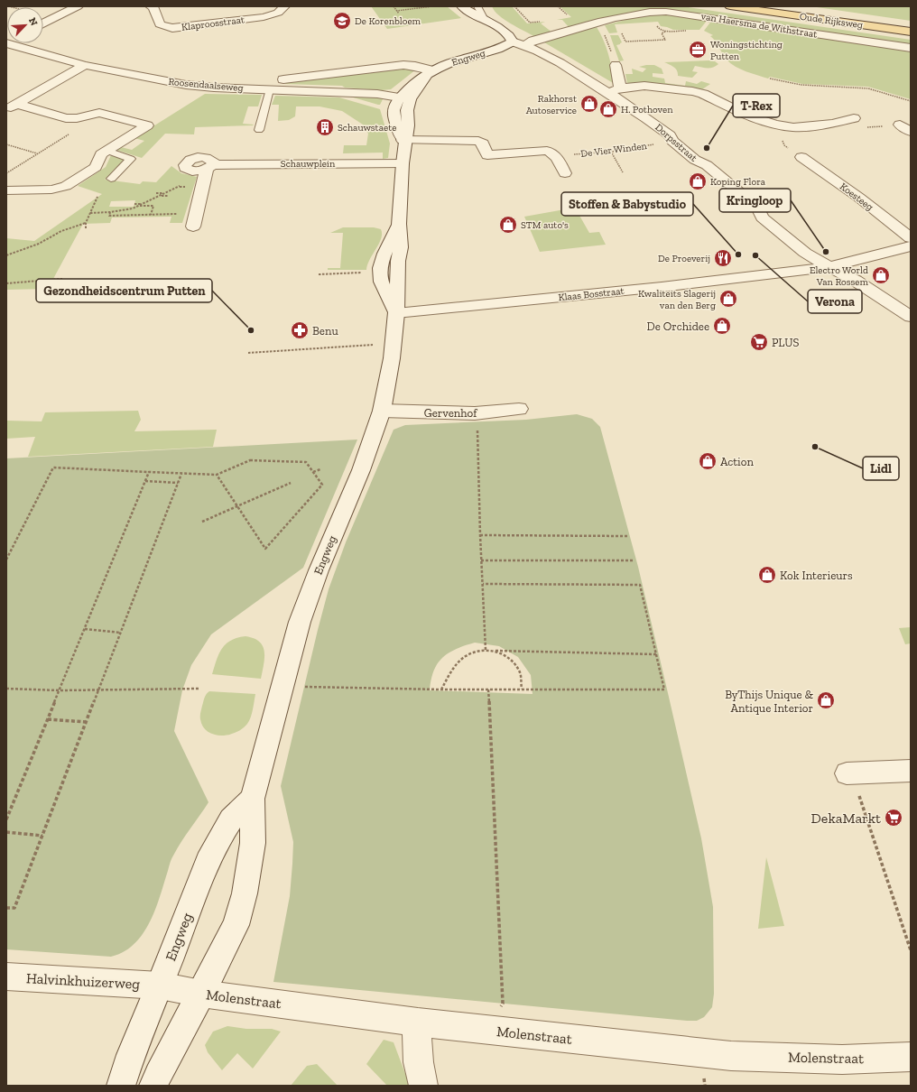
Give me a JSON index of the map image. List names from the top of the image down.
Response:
{
  "streets": {
    "main road": ["Oude Rijksweg"],
    "street": [
      "Klaproosstraat",
      "van Haersma de Withstraat",
      "Engweg",
      "Roosendaalseweg",
      "Dorpsstraat",
      "Schauwplein",
      "Koesteeg",
      "Klaas Bosstraat",
      "Gervenhof",
      "Halvinkhuizerweg",
      "Molenstraat"
    ],
    "path": ["De Vier Winden"]
  },
  "crossings": [
    ["van Haersma de Withstraat", "Dorpsstraat"],
    ["Engweg", "Roosendaalseweg"],
    ["Engweg", "Dorpsstraat"],
    ["Engweg", "Schauwplein"],
    ["Engweg", "Klaas Bosstraat"],
    ["Engweg", "Gervenhof"],
    ["Engweg", "Halvinkhuizerweg"],
    ["Engweg", "Molenstraat"],
    ["Dorpsstraat", "De Vier Winden"],
    ["Dorpsstraat", "Klaas Bosstraat"],
    ["Halvinkhuizerweg", "Molenstraat"]
  ],
  "places": {
    "school or university": ["De Korenbloem"],
    "office": ["Woningstichting Putten"],
    "shop": [
      "Rakhorst Autoservice",
      "H. Pothoven",
      "Koping Flora",
      "STM auto's",
      "Electro World Van Rossem",
      "Kwaliteits Slagerij van den Berg",
      "De Orchidee",
      "Action",
      "Kok Interieurs",
      "ByThijs Unique & Antique Interior"
    ],
    "building": ["Schauwstaete"],
    "other": [
      "T-Rex",
      "Kringloop",
      "Stoffen & Babystudio",
      "Verona",
      "Gezondheidscentrum Putten",
      "Lidl"
    ],
    "restaurant": ["De Proeverij"],
    "pharmacy": ["Benu"],
    "supermarket": ["PLUS", "DekaMarkt"]
  },
  "north": "top right"
}
